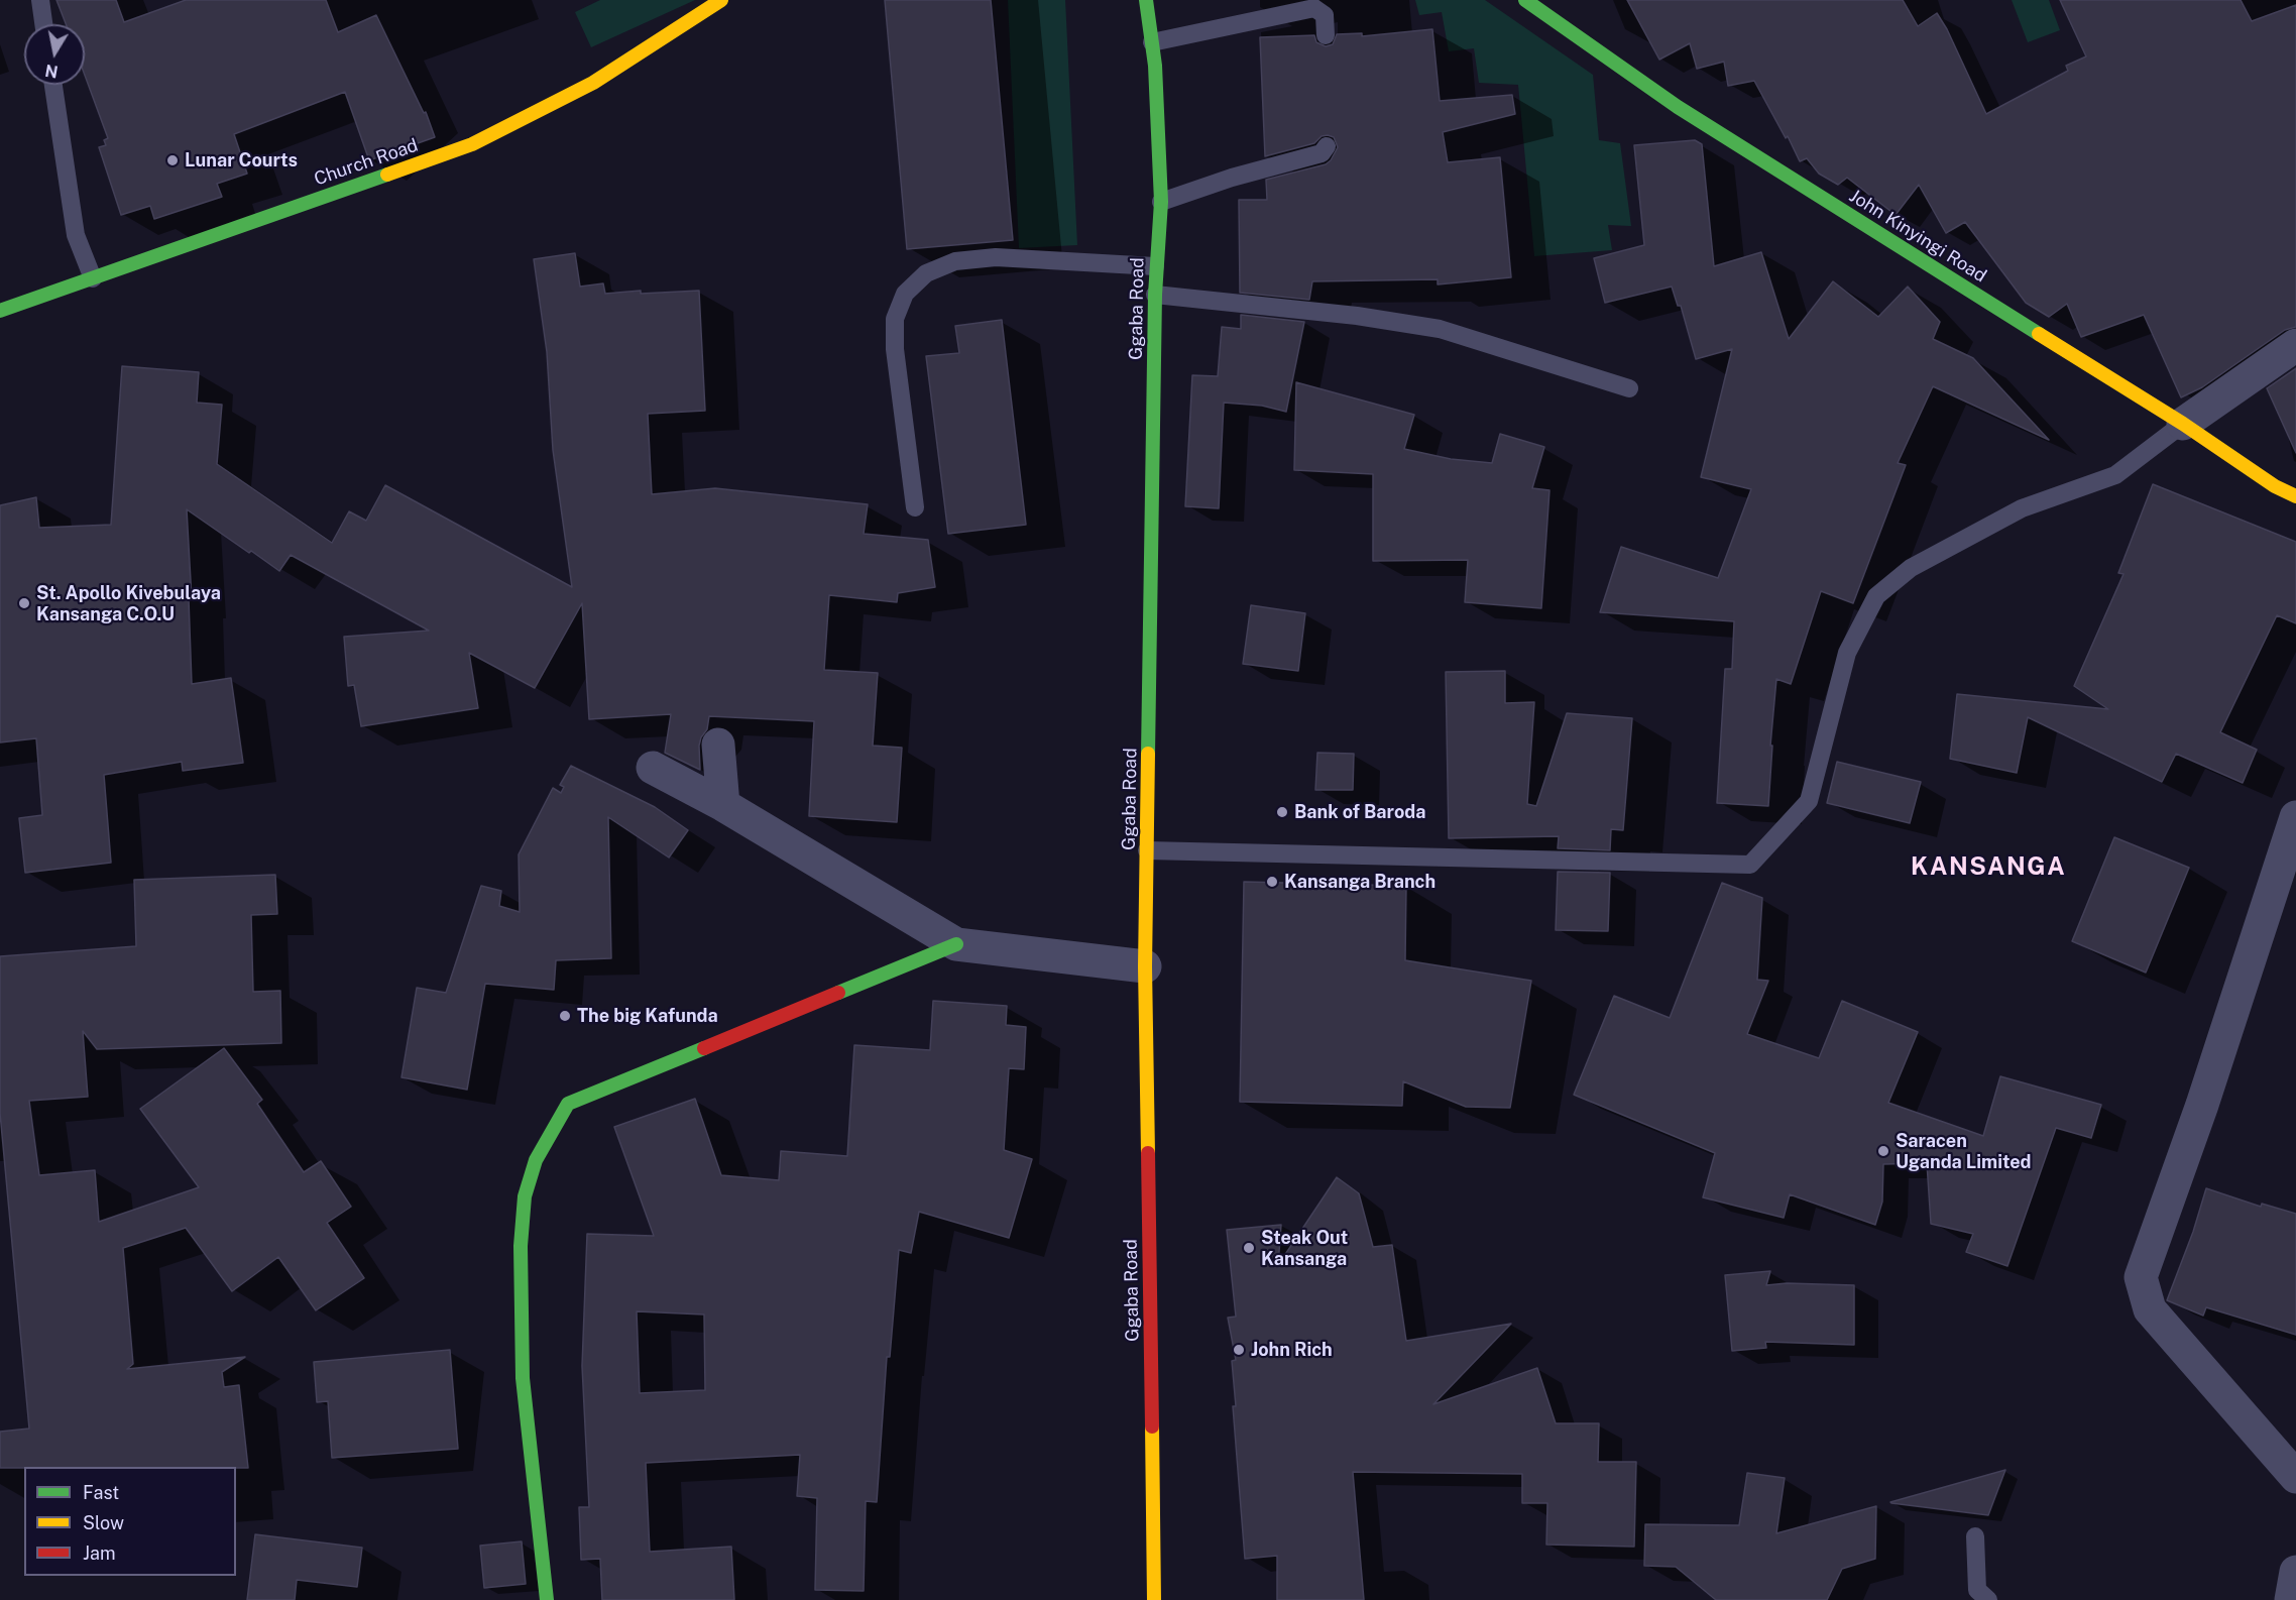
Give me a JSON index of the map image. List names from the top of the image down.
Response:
{
  "streets": {
    "street": ["Church Road", "John Kinyingi Road", "Ggaba Road"]
  },
  "districts": ["KANSANGA"],
  "places": [
    "Lunar Courts",
    "St. Apollo Kivebulaya Kansanga C.O.U",
    "Bank of Baroda",
    "Kansanga Branch",
    "The big Kafunda",
    "Saracen Uganda Limited",
    "Steak Out Kansanga",
    "John Rich"
  ],
  "legend": ["Fast", "Slow", "Jam"],
  "north": "bottom"
}
